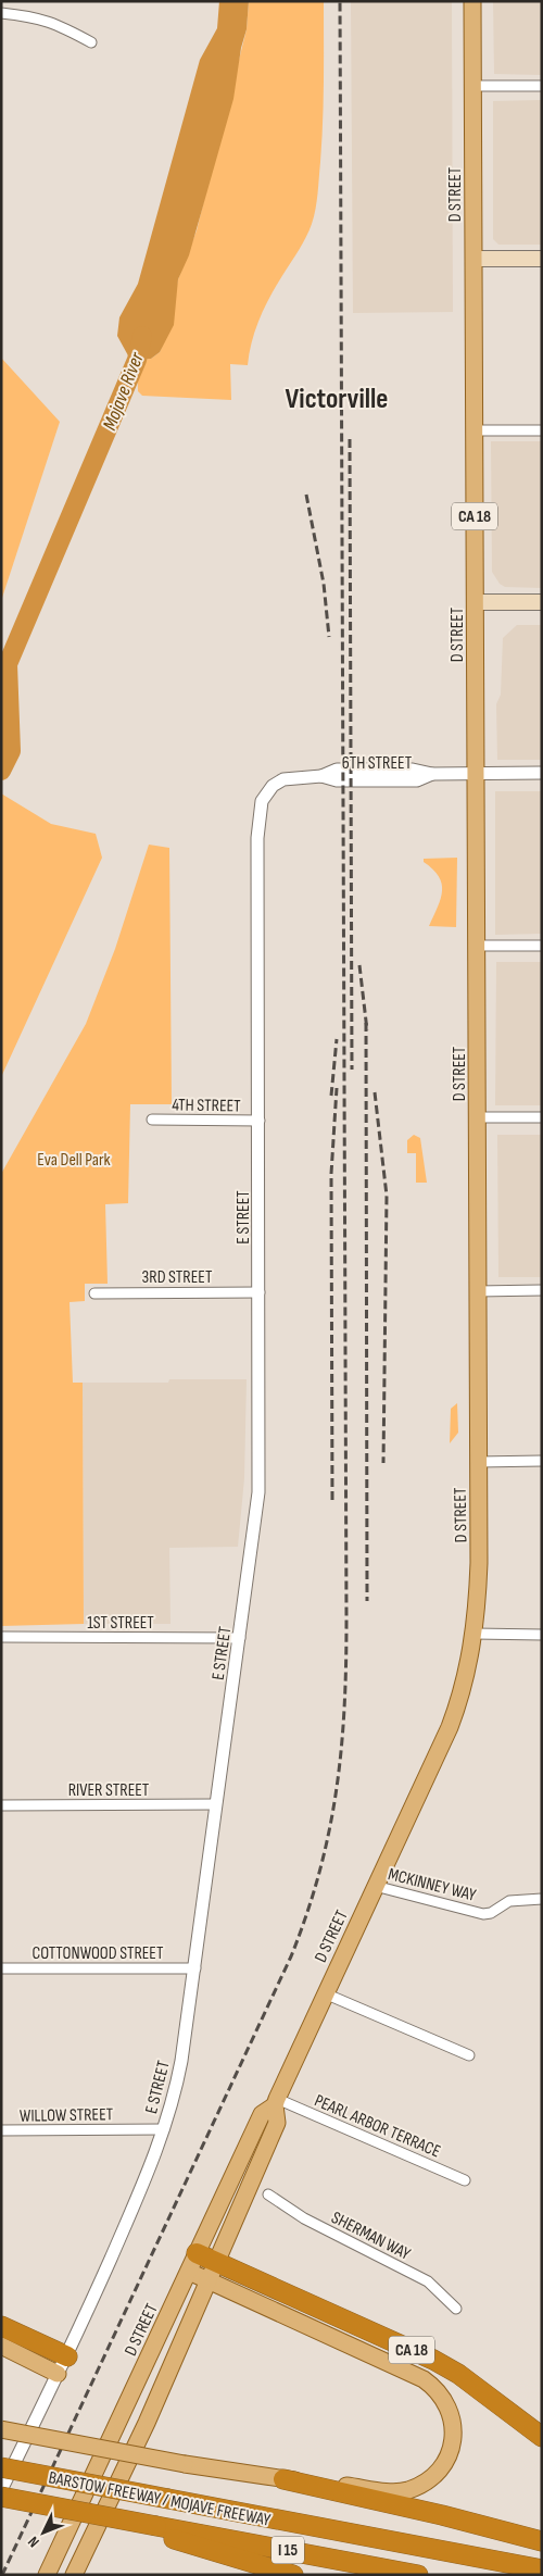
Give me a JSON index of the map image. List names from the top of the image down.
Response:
{
  "streets": {
    "highway": ["CA 18", "BARSTOW FREEWAY / MOJAVE FREEWAY", "I 15"],
    "main road": ["D STREET"],
    "street": [
      "6TH STREET",
      "4TH STREET",
      "E STREET",
      "3RD STREET",
      "1ST STREET",
      "RIVER STREET",
      "MCKINNEY WAY",
      "COTTONWOOD STREET",
      "WILLOW STREET",
      "PEARL ARBOR TERRACE",
      "SHERMAN WAY"
    ]
  },
  "crossings": [
    ["D STREET", "CA 18"],
    ["D STREET", "6TH STREET"],
    ["D STREET", "MCKINNEY WAY"],
    ["D STREET", "PEARL ARBOR TERRACE"],
    ["6TH STREET", "E STREET"],
    ["4TH STREET", "E STREET"],
    ["E STREET", "3RD STREET"],
    ["E STREET", "1ST STREET"],
    ["E STREET", "RIVER STREET"],
    ["E STREET", "COTTONWOOD STREET"],
    ["E STREET", "WILLOW STREET"]
  ],
  "districts": ["Victorville"],
  "water": ["Mojave River"],
  "parks": ["Eva Dell Park"],
  "north": "bottom left"
}
